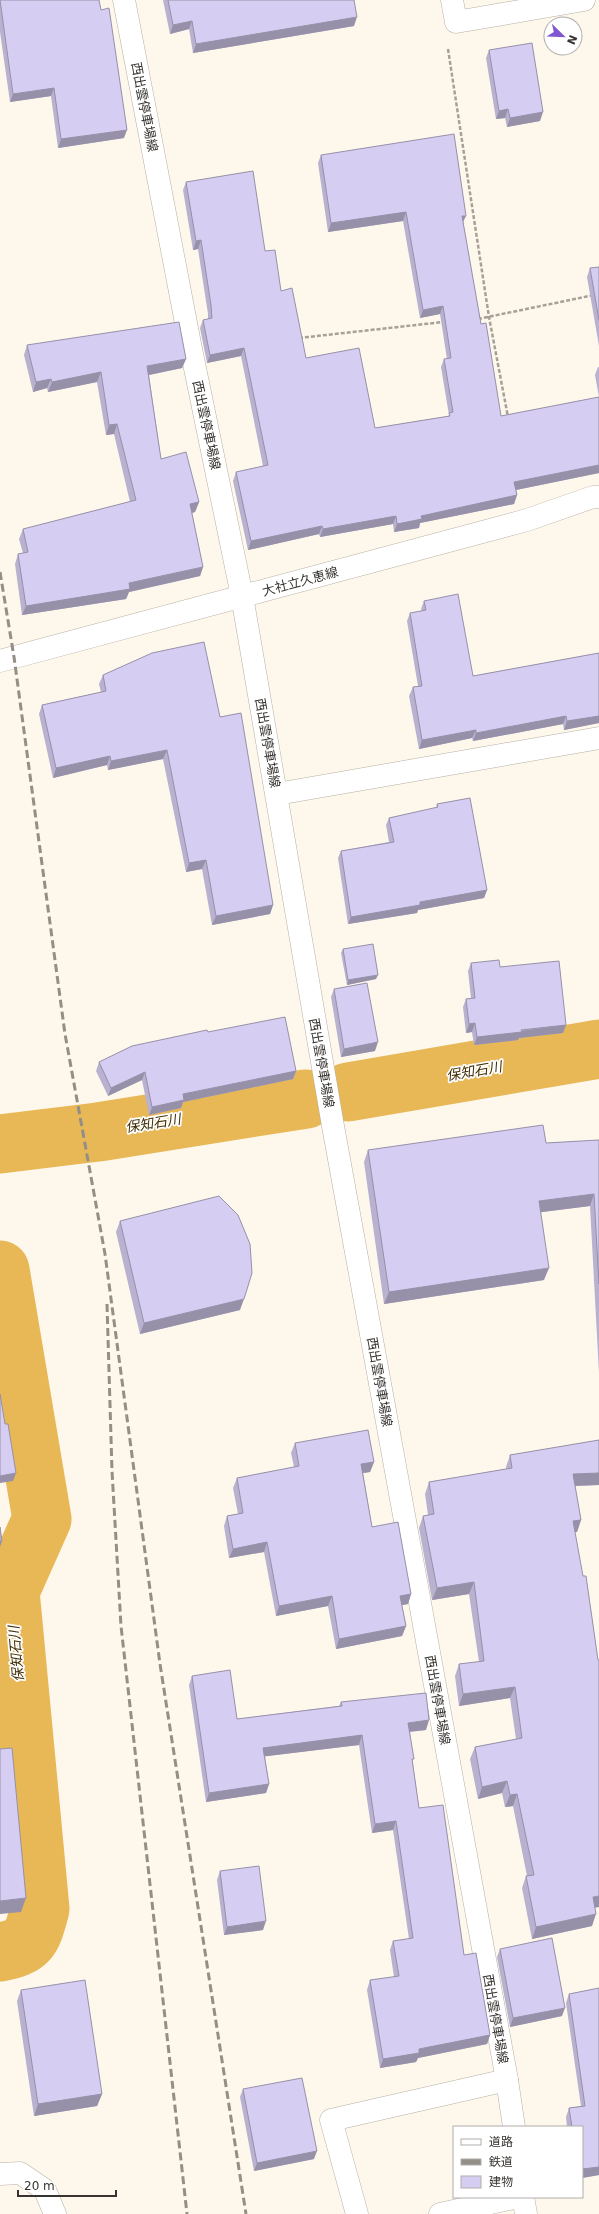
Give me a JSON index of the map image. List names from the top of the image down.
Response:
{
  "streets": {
    "main road": ["西出雲停車場線", "大社立久恵線"]
  },
  "crossings": [
    ["西出雲停車場線", "大社立久恵線"]
  ],
  "water": ["保知石川"],
  "legend": ["道路", "鉄道", "建物"],
  "scale_bar": "20 m",
  "north": "bottom right"
}
